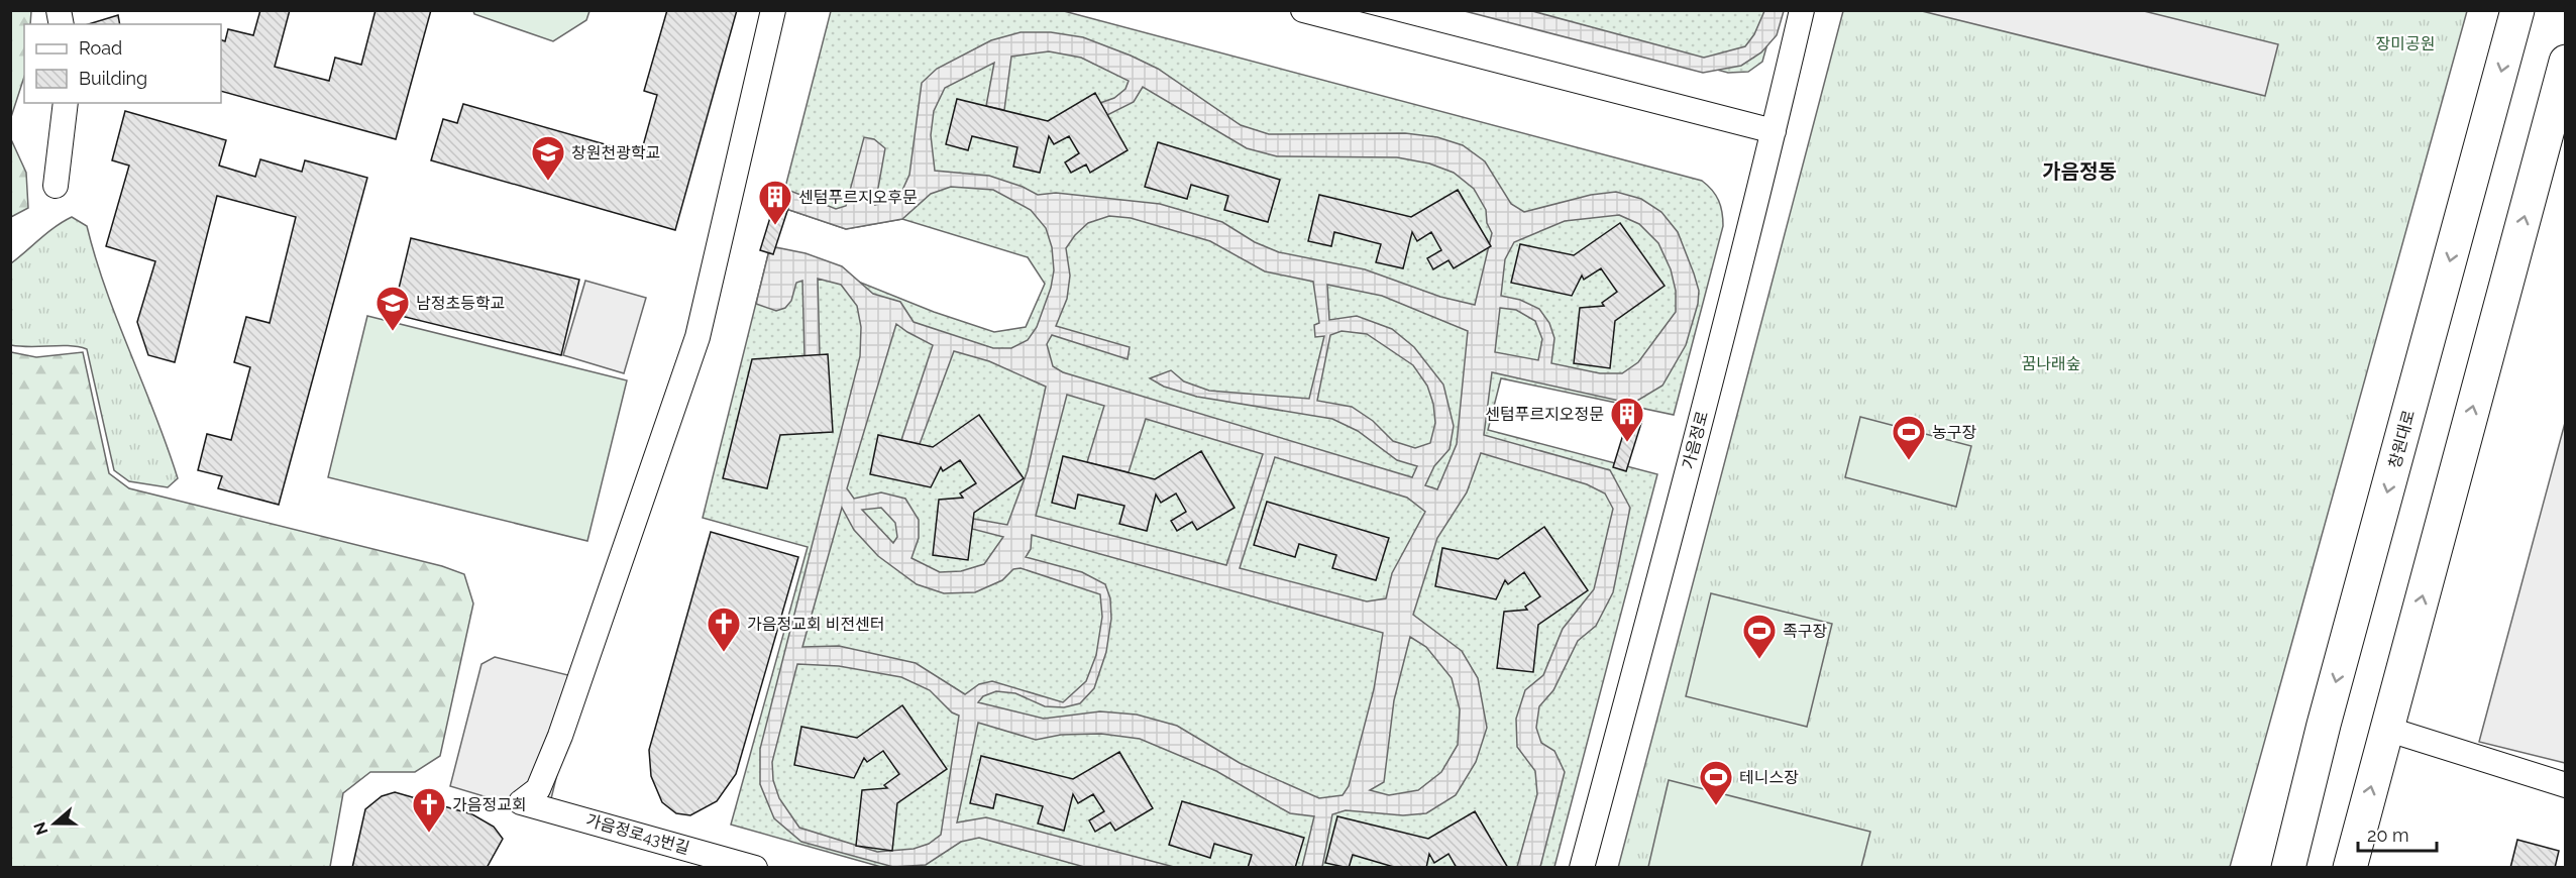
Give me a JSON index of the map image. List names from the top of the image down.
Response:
{
  "streets": {
    "main road": ["창원대로"],
    "street": ["가음정로", "가음정로43번길"]
  },
  "districts": ["가음정동"],
  "parks": ["장미공원", "꿈나래숲"],
  "places": {
    "school or university": ["창원천광학교", "남정초등학교"],
    "building": ["센텀푸르지오후문", "센텀푸르지오정문"],
    "sports": ["농구장", "족구장", "테니스장"],
    "church": ["가음정교회 비전센터", "가음정교회"]
  },
  "legend": ["Road", "Building"],
  "scale_bar": "20 m",
  "north": "left"
}
